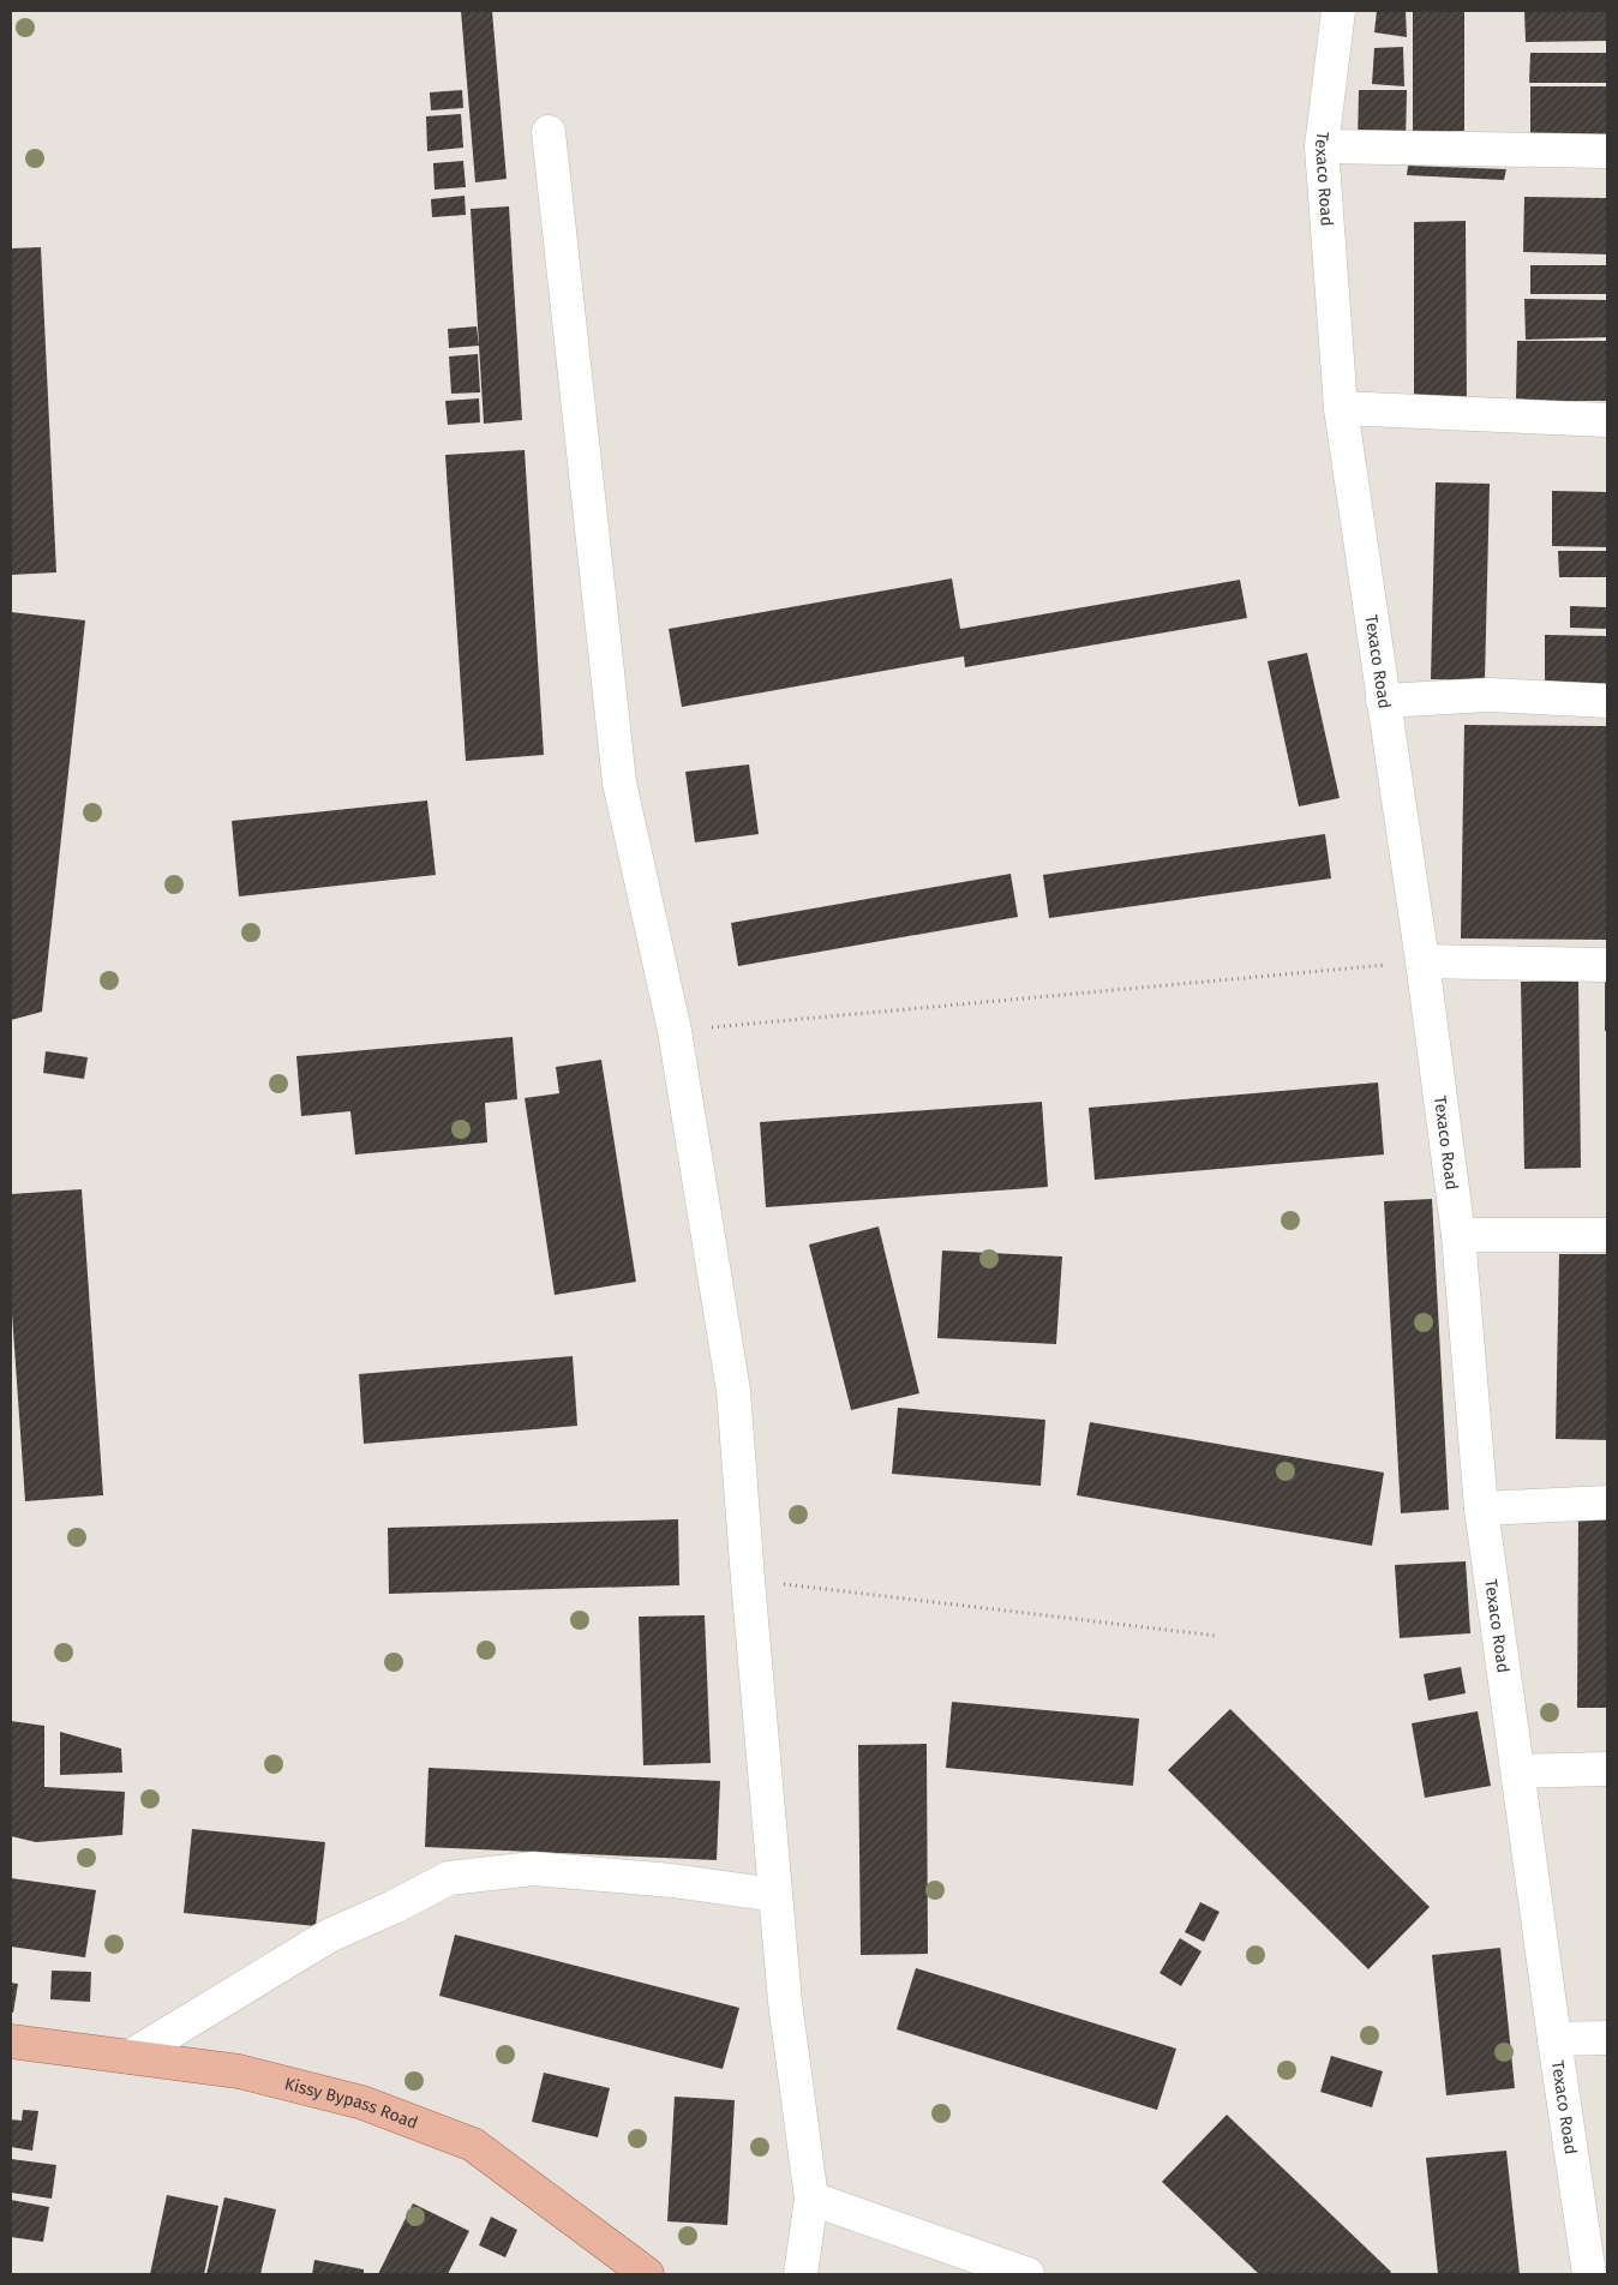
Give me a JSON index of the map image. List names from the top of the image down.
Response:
{
  "streets": {
    "main road": ["Kissy Bypass Road"],
    "street": ["Texaco Road"]
  }
}
